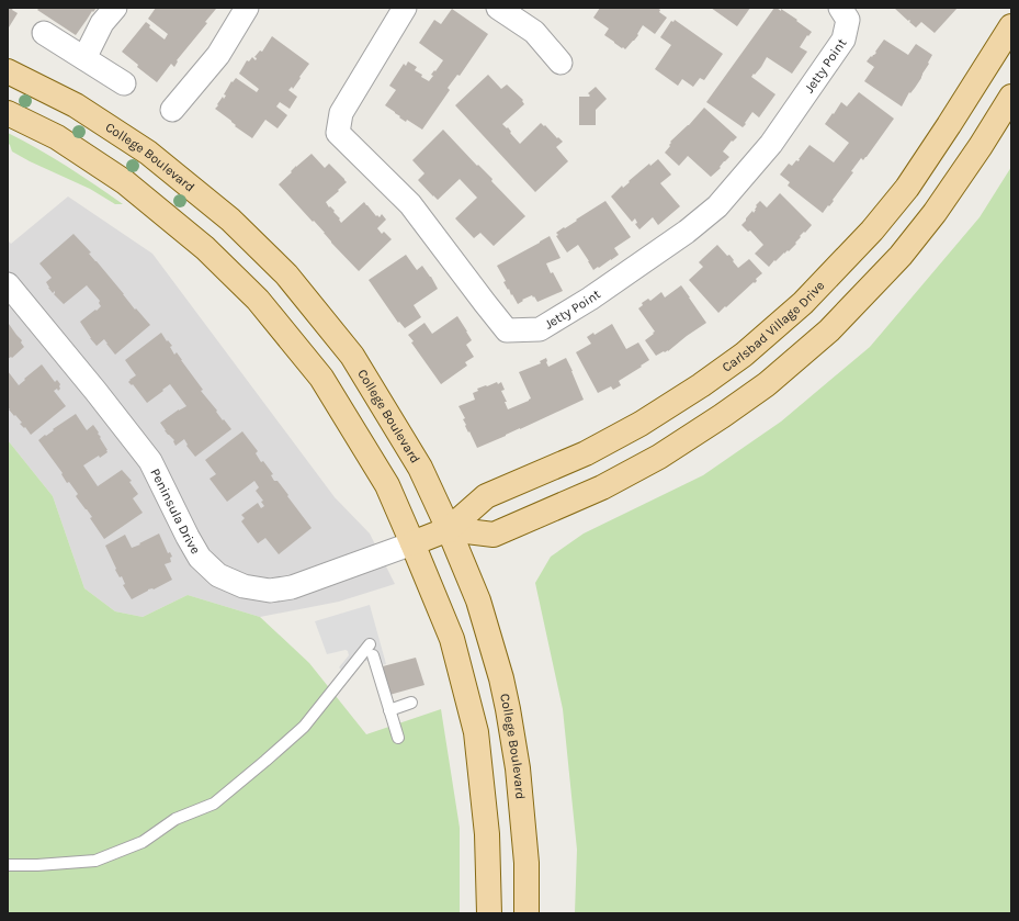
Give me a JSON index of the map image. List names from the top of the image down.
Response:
{
  "streets": {
    "main road": ["College Boulevard", "Carlsbad Village Drive"],
    "street": ["Jetty Point", "Peninsula Drive"]
  },
  "crossings": [
    ["College Boulevard", "Carlsbad Village Drive"],
    ["Carlsbad Village Drive", "Peninsula Drive"]
  ]
}
